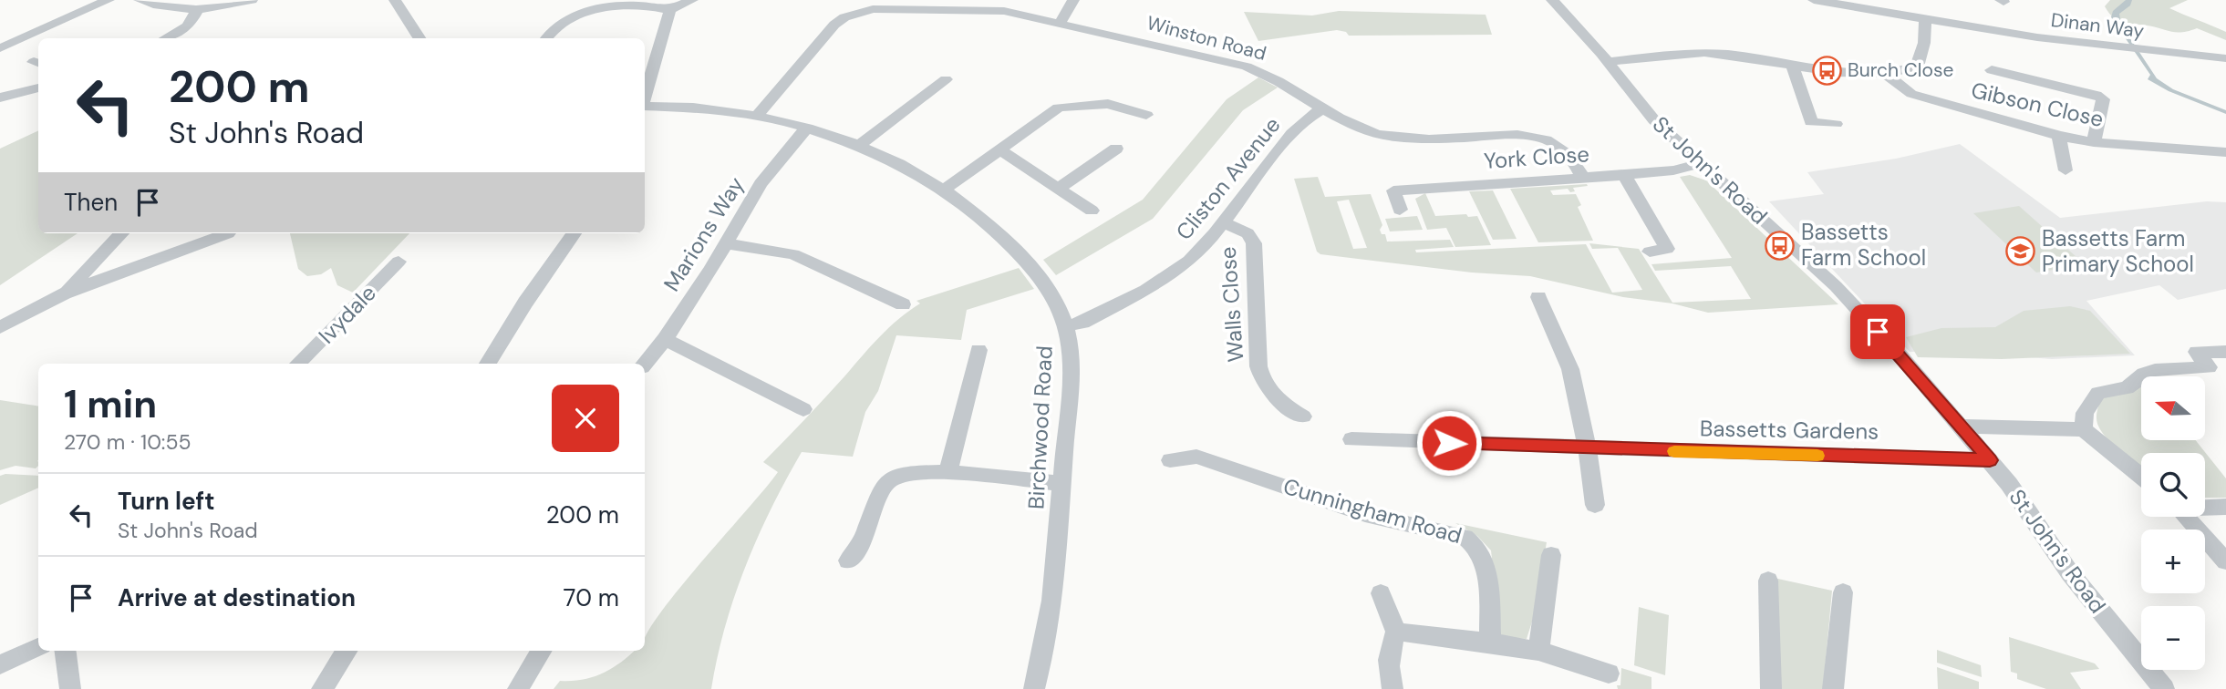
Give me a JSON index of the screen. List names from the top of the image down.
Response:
{
  "streets": {
    "street": [
      "Dinan Way",
      "Winston Road",
      "Gibson Close",
      "York Close",
      "St John's Road",
      "Cliston Avenue",
      "Marions Way",
      "Walls Close",
      "Ivydale",
      "Birchwood Road",
      "Bassetts Gardens",
      "Cunningham Road"
    ]
  },
  "crossings": [
    ["Winston Road", "York Close"],
    ["Winston Road", "Cliston Avenue"],
    ["Winston Road", "Birchwood Road"],
    ["York Close", "St John's Road"],
    ["St John's Road", "Bassetts Gardens"],
    ["Cliston Avenue", "Walls Close"],
    ["Cliston Avenue", "Birchwood Road"],
    ["Marions Way", "Birchwood Road"]
  ],
  "places": {
    "bus stop": ["Burch Close", "Bassetts Farm School"],
    "school or university": ["Bassetts Farm Primary School"]
  },
  "north": "left",
  "page": {
    "turn": ["200 m", "St John's Road"],
    "then": "Then",
    "heading": ["1 min", "270 m · 10:55"],
    "map_buttons": ["+", "−"],
    "list": [
      {
        "name": "Turn left",
        "note": "St John's Road",
        "value": "200 m"
      },
      {
        "name": "Arrive at destination",
        "value": "70 m"
      }
    ]
  }
}
